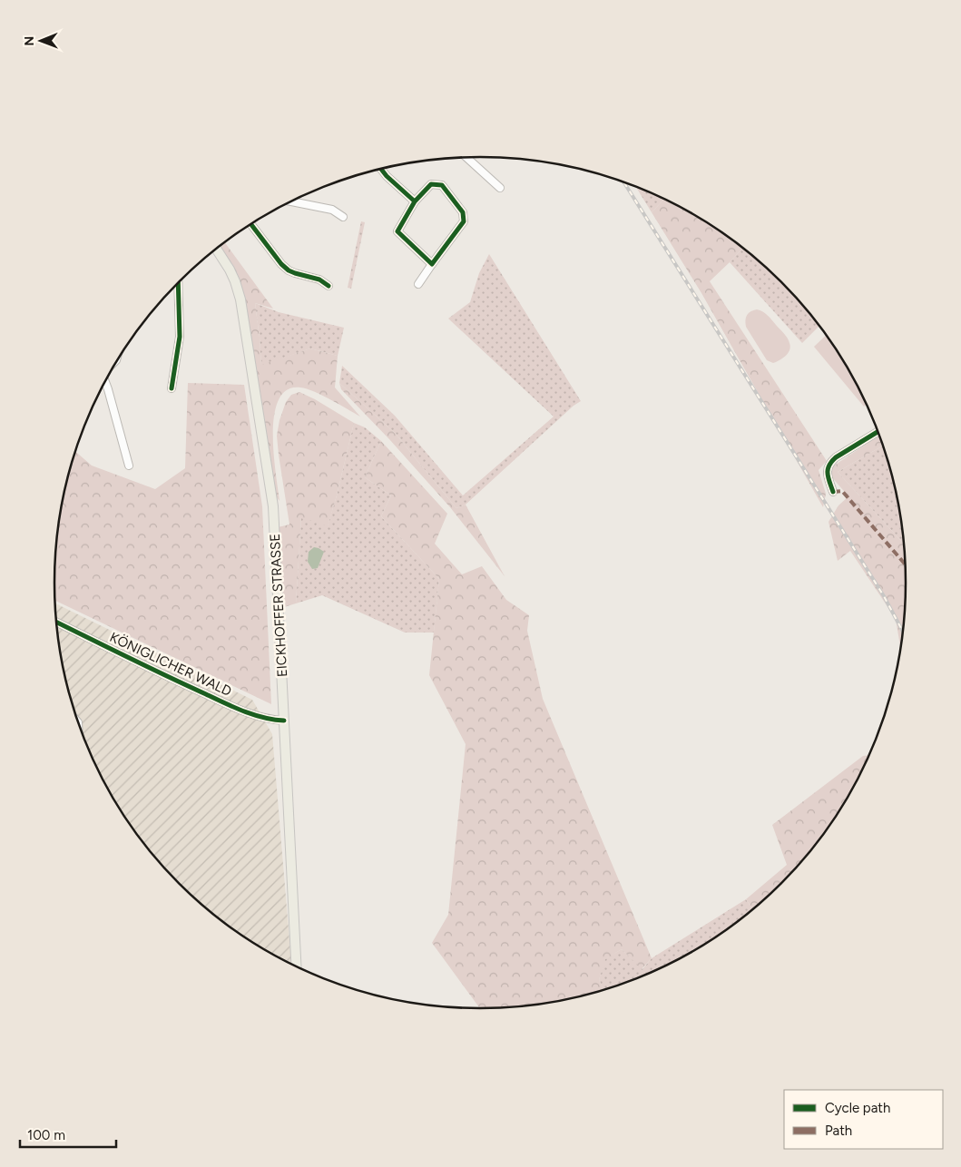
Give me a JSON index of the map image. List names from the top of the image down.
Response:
{
  "streets": {
    "main road": ["EICKHOFFER STRASSE"],
    "street": ["KÖNIGLICHER WALD"]
  },
  "crossings": [
    ["EICKHOFFER STRASSE", "KÖNIGLICHER WALD"]
  ],
  "legend": ["Cycle path", "Path"],
  "scale_bar": "100 m",
  "north": "left"
}
